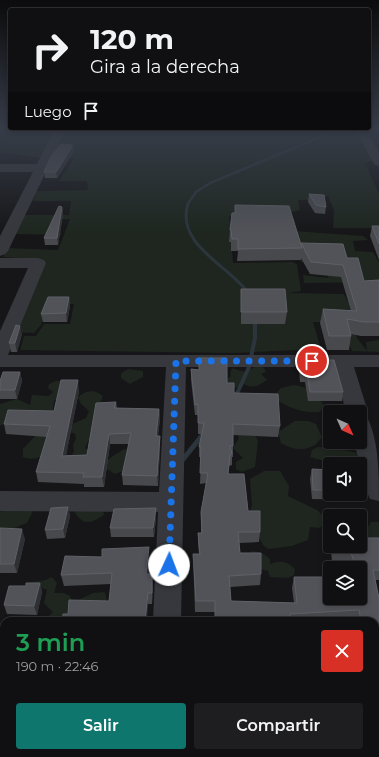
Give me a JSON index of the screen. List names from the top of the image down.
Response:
{
  "north": "bottom right",
  "page": {
    "turn": ["120 m", "Gira a la derecha"],
    "then": "Luego",
    "heading": ["3 min", "190 m · 22:46"],
    "buttons": ["Salir", "Compartir"]
  }
}
